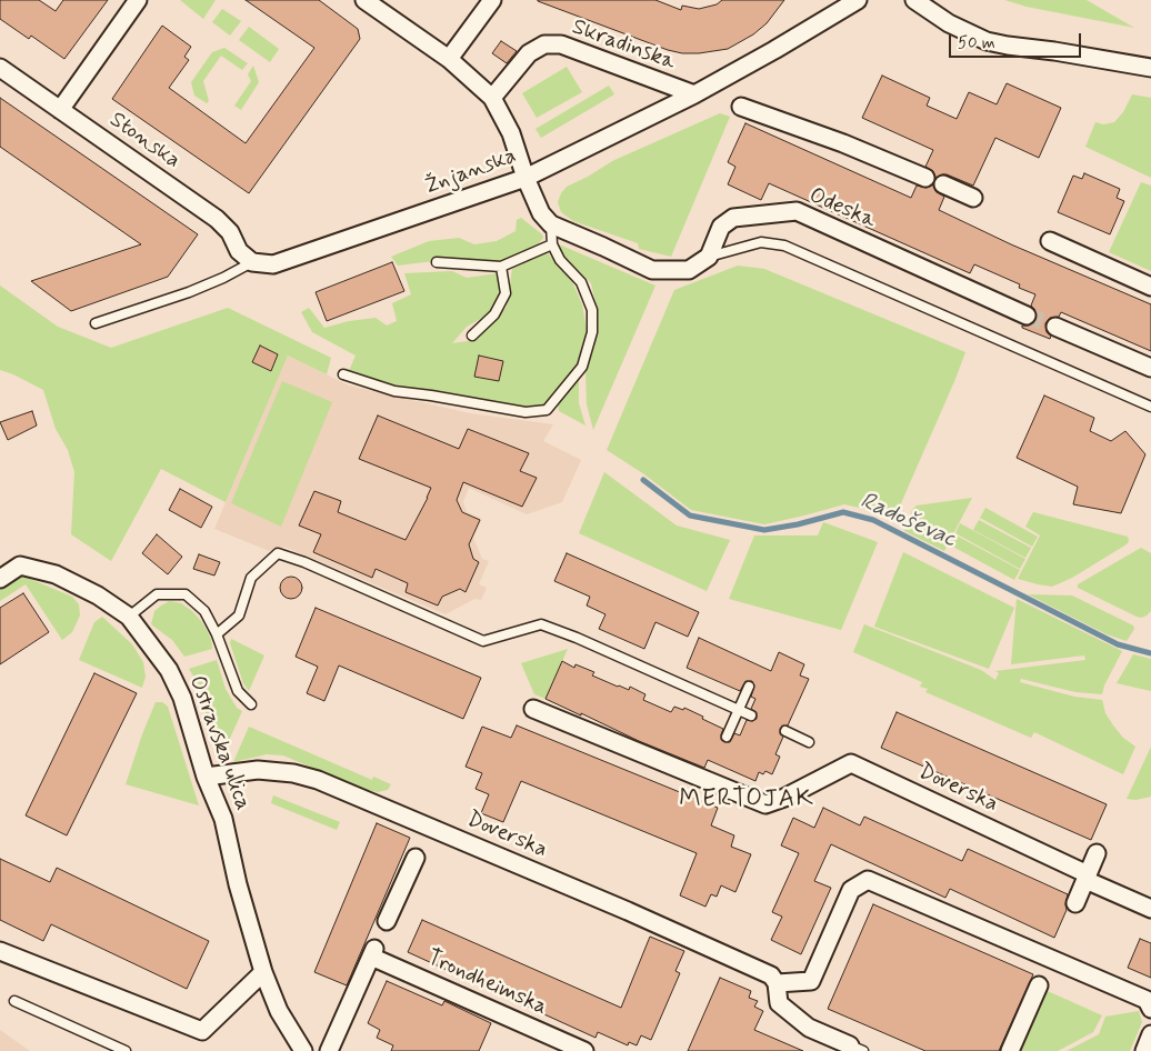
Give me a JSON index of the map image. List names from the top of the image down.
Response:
{
  "streets": {
    "street": [
      "Skradinska",
      "Stonska",
      "Žnjanska",
      "Odeska",
      "Ostravska ulica",
      "Doverska",
      "Trondheimska"
    ]
  },
  "crossings": [
    ["Skradinska", "Žnjanska"],
    ["Stonska", "Žnjanska"],
    ["Ostravska ulica", "Doverska"]
  ],
  "districts": ["MERTOJAK"],
  "water": ["Radoševac"],
  "scale_bar": "50 m"
}
